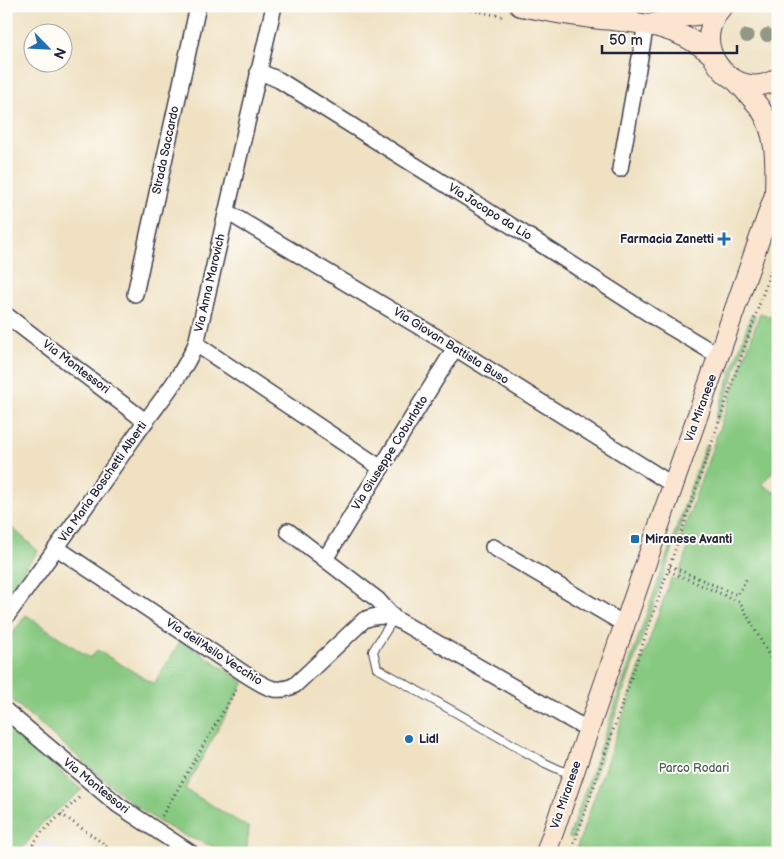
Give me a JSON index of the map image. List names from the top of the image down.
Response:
{
  "streets": {
    "street": [
      "Strada Saccardo",
      "Via Jacopo da Lio",
      "Via Anna Marovich",
      "Via Giovan Battista Buso",
      "Via Montessori",
      "Via Miranese",
      "Via Giuseppe Coburlotto",
      "Via Maria Boschetti Alberti",
      "Via dell'Asilo Vecchio"
    ]
  },
  "crossings": [
    ["Via Jacopo da Lio", "Via Anna Marovich"],
    ["Via Jacopo da Lio", "Via Miranese"],
    ["Via Anna Marovich", "Via Giovan Battista Buso"],
    ["Via Anna Marovich", "Via Giuseppe Coburlotto"],
    ["Via Anna Marovich", "Via Maria Boschetti Alberti"],
    ["Via Giovan Battista Buso", "Via Miranese"],
    ["Via Giovan Battista Buso", "Via Giuseppe Coburlotto"],
    ["Via Montessori", "Via Maria Boschetti Alberti"],
    ["Via Maria Boschetti Alberti", "Via dell'Asilo Vecchio"]
  ],
  "parks": ["Parco Rodari"],
  "places": {
    "health": ["Farmacia Zanetti"],
    "transit": ["Miranese Avanti"],
    "other": ["Lidl"]
  },
  "scale_bar": "50 m",
  "north": "bottom right"
}
